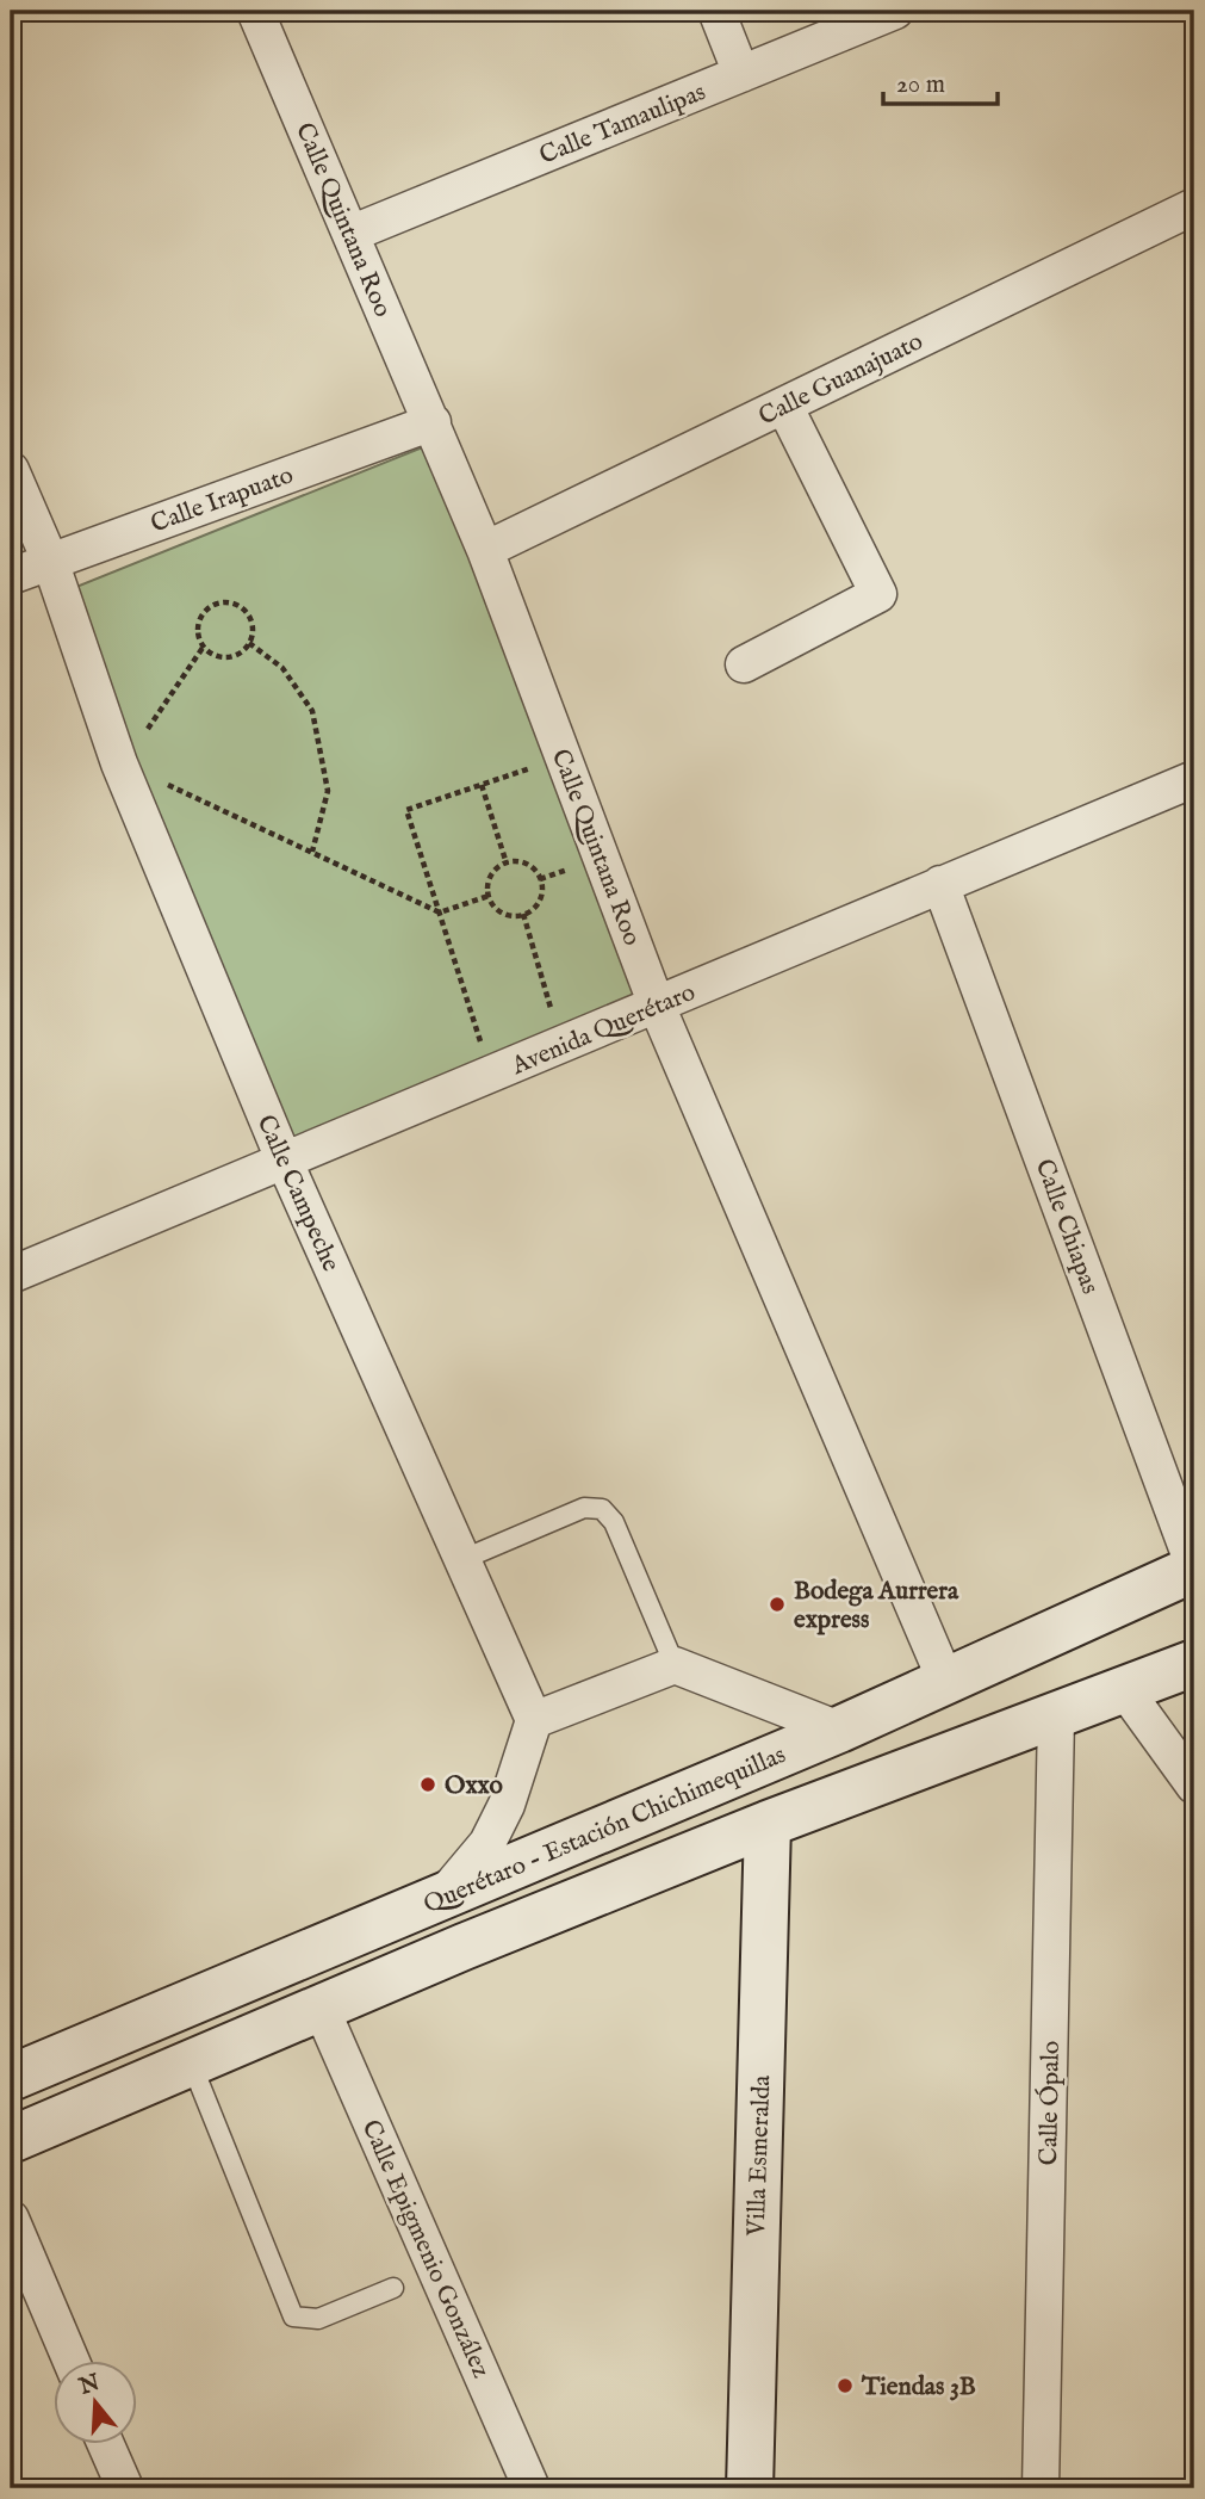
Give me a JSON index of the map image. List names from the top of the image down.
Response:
{
  "streets": {
    "main road": ["Querétaro - Estación Chichimequillas", "Villa Esmeralda"],
    "street": [
      "Calle Tamaulipas",
      "Calle Quintana Roo",
      "Calle Guanajuato",
      "Calle Irapuato",
      "Avenida Querétaro",
      "Calle Campeche",
      "Calle Chiapas",
      "Calle Ópalo",
      "Calle Epigmenio González"
    ]
  },
  "crossings": [
    ["Calle Tamaulipas", "Calle Quintana Roo"],
    ["Calle Quintana Roo", "Calle Guanajuato"],
    ["Calle Quintana Roo", "Calle Irapuato"],
    ["Calle Quintana Roo", "Avenida Querétaro"],
    ["Calle Quintana Roo", "Querétaro - Estación Chichimequillas"],
    ["Calle Irapuato", "Calle Campeche"],
    ["Avenida Querétaro", "Calle Campeche"],
    ["Avenida Querétaro", "Calle Chiapas"],
    ["Calle Chiapas", "Querétaro - Estación Chichimequillas"]
  ],
  "places": ["Bodega Aurrera express", "Oxxo", "Tiendas 3B"],
  "scale_bar": "20 m",
  "north": "top"
}
